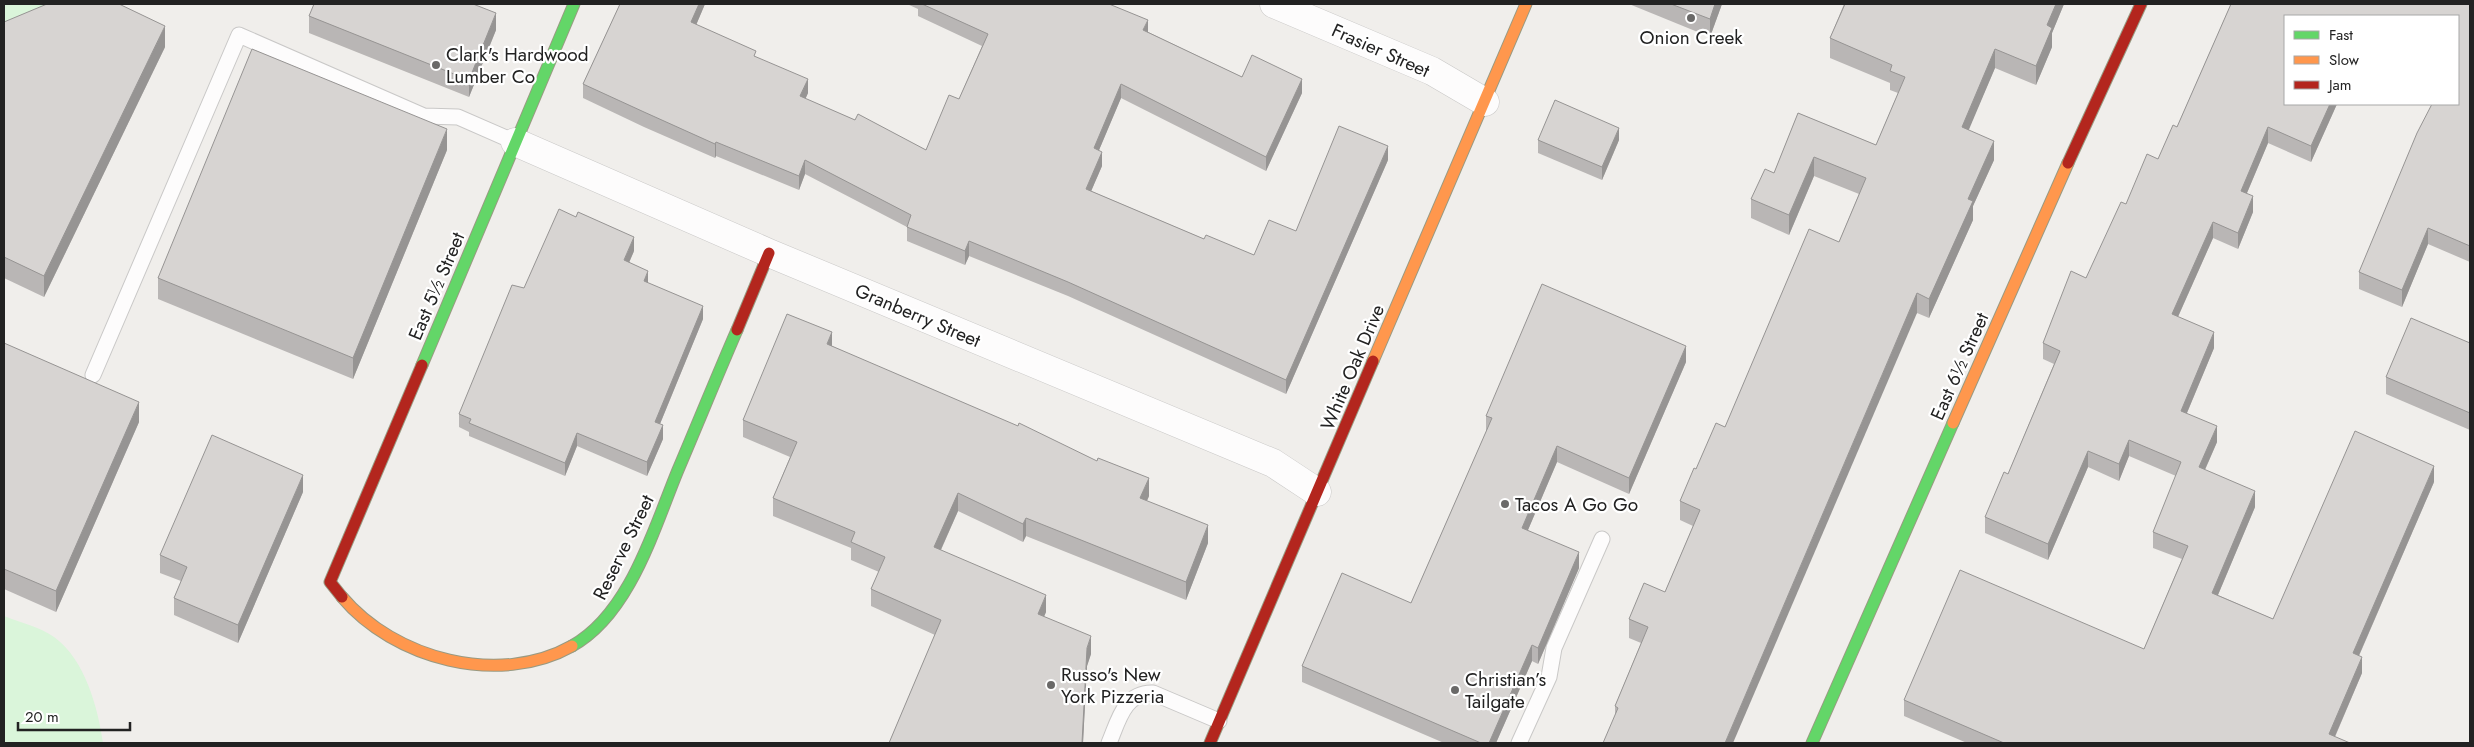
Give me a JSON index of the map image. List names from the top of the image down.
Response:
{
  "streets": {
    "street": [
      "Frasier Street",
      "East 5½ Street",
      "Granberry Street",
      "East 6½ Street",
      "White Oak Drive",
      "Reserve Street"
    ]
  },
  "crossings": [
    ["Frasier Street", "White Oak Drive"],
    ["East 5½ Street", "Granberry Street"],
    ["East 5½ Street", "Reserve Street"],
    ["Granberry Street", "White Oak Drive"],
    ["Granberry Street", "Reserve Street"]
  ],
  "places": [
    "Onion Creek",
    "Clark's Hardwood Lumber Co",
    "Tacos A Go Go",
    "Russo's New York Pizzeria",
    "Christian’s Tailgate"
  ],
  "legend": ["Fast", "Slow", "Jam"],
  "scale_bar": "20 m"
}
